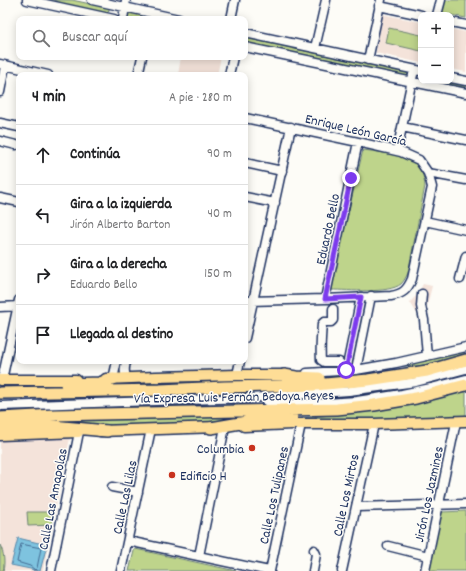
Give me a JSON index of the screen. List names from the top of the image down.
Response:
{
  "streets": {
    "highway": ["Vía Expresa Luis Fernán Bedoya Reyes"],
    "street": [
      "Enrique León García",
      "Eduardo Bello",
      "Jirón Los Jazmines",
      "Calle Los Tulipanes",
      "Calle Los Mirtos",
      "Calle Las Lilas",
      "Calle Las Amapolas"
    ]
  },
  "crossings": [
    ["Enrique León García", "Eduardo Bello"]
  ],
  "places": ["Columbia", "Edificio H"],
  "page": {
    "map_buttons": ["+", "−"],
    "search": "Buscar aquí",
    "heading": ["4 min", "A pie · 280 m"],
    "list": [
      ["Continúa", "90 m"],
      ["Gira a la izquierda", "Jirón Alberto Barton", "40 m"],
      ["Gira a la derecha", "Eduardo Bello", "150 m"],
      "Llegada al destino"
    ]
  }
}
